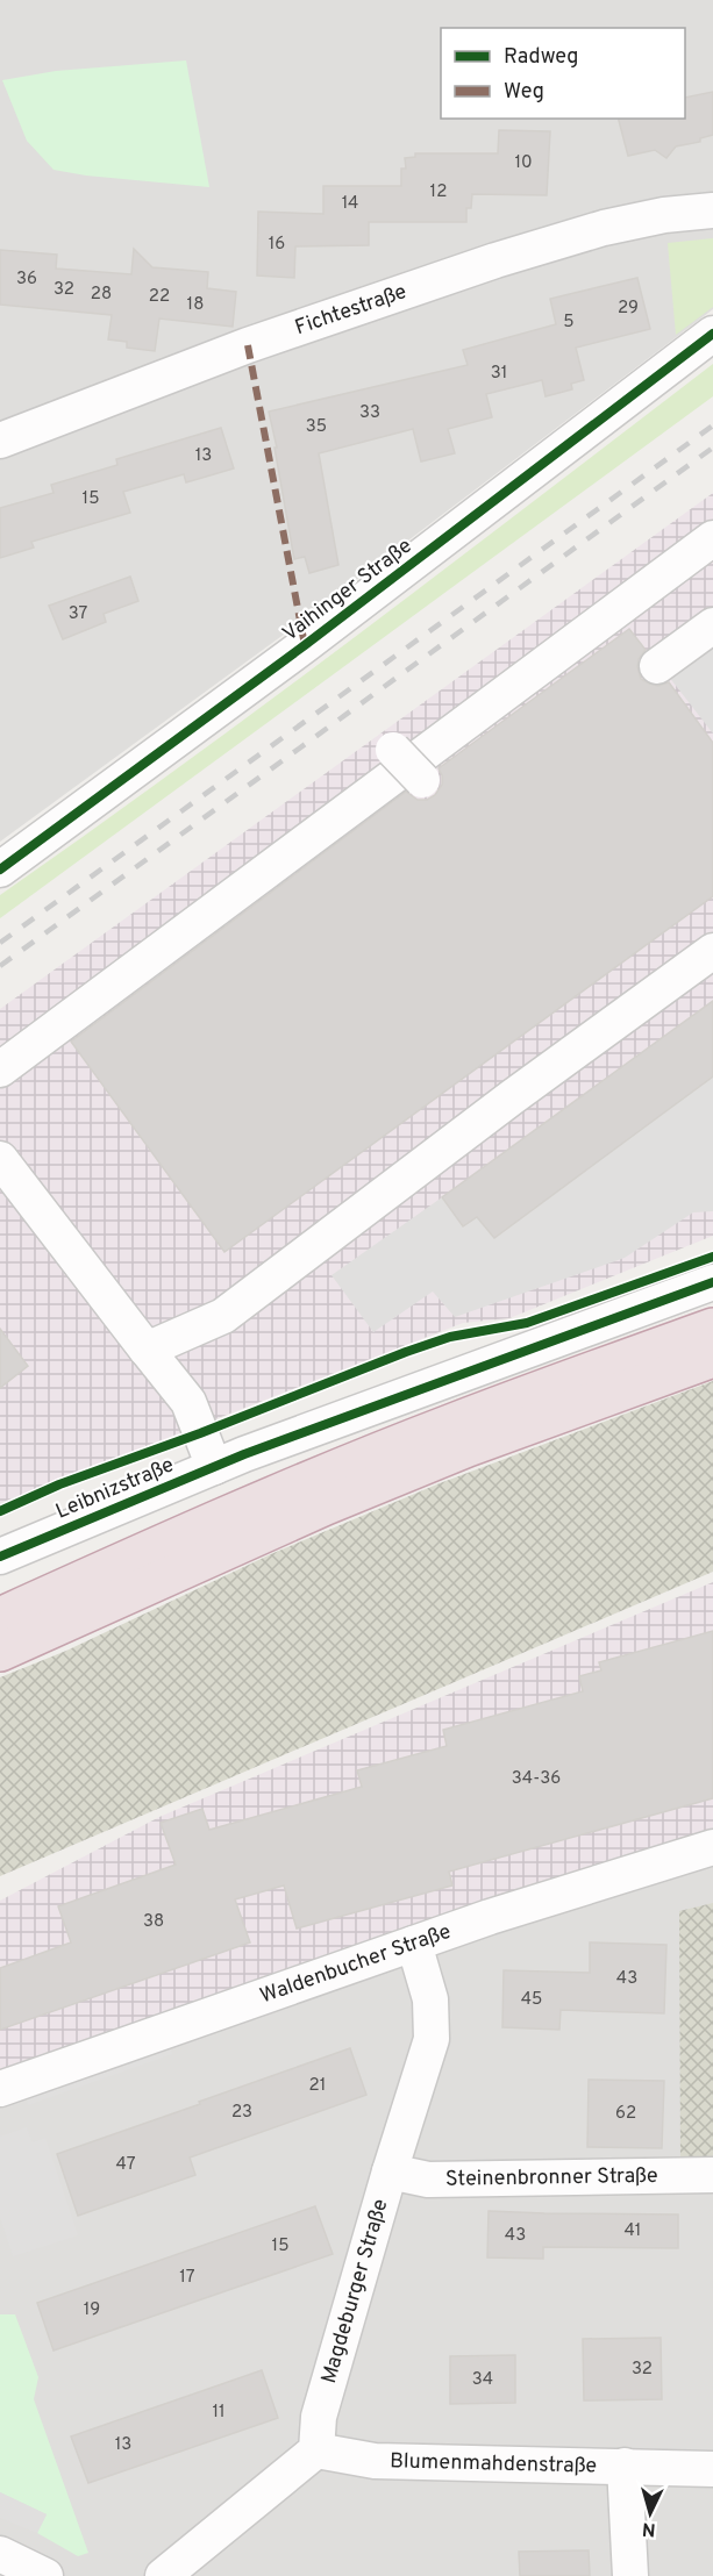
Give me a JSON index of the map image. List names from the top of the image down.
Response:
{
  "streets": {
    "street": [
      "Fichtestraße",
      "Vaihinger Straße",
      "Leibnizstraße",
      "Waldenbucher Straße",
      "Steinenbronner Straße",
      "Magdeburger Straße",
      "Blumenmahdenstraße"
    ]
  },
  "crossings": [
    ["Waldenbucher Straße", "Magdeburger Straße"],
    ["Steinenbronner Straße", "Magdeburger Straße"],
    ["Magdeburger Straße", "Blumenmahdenstraße"]
  ],
  "house_numbers": [
    "10",
    "12",
    "14",
    "16",
    "36",
    "32",
    "28",
    "22",
    "18",
    "29",
    "5",
    "31",
    "33",
    "35",
    "13",
    "15",
    "37",
    "34-36",
    "38",
    "43",
    "45",
    "21",
    "23",
    "62",
    "47",
    "41",
    "43",
    "15",
    "17",
    "19",
    "32",
    "34",
    "11",
    "13"
  ],
  "legend": ["Radweg", "Weg"],
  "north": "bottom"
}
